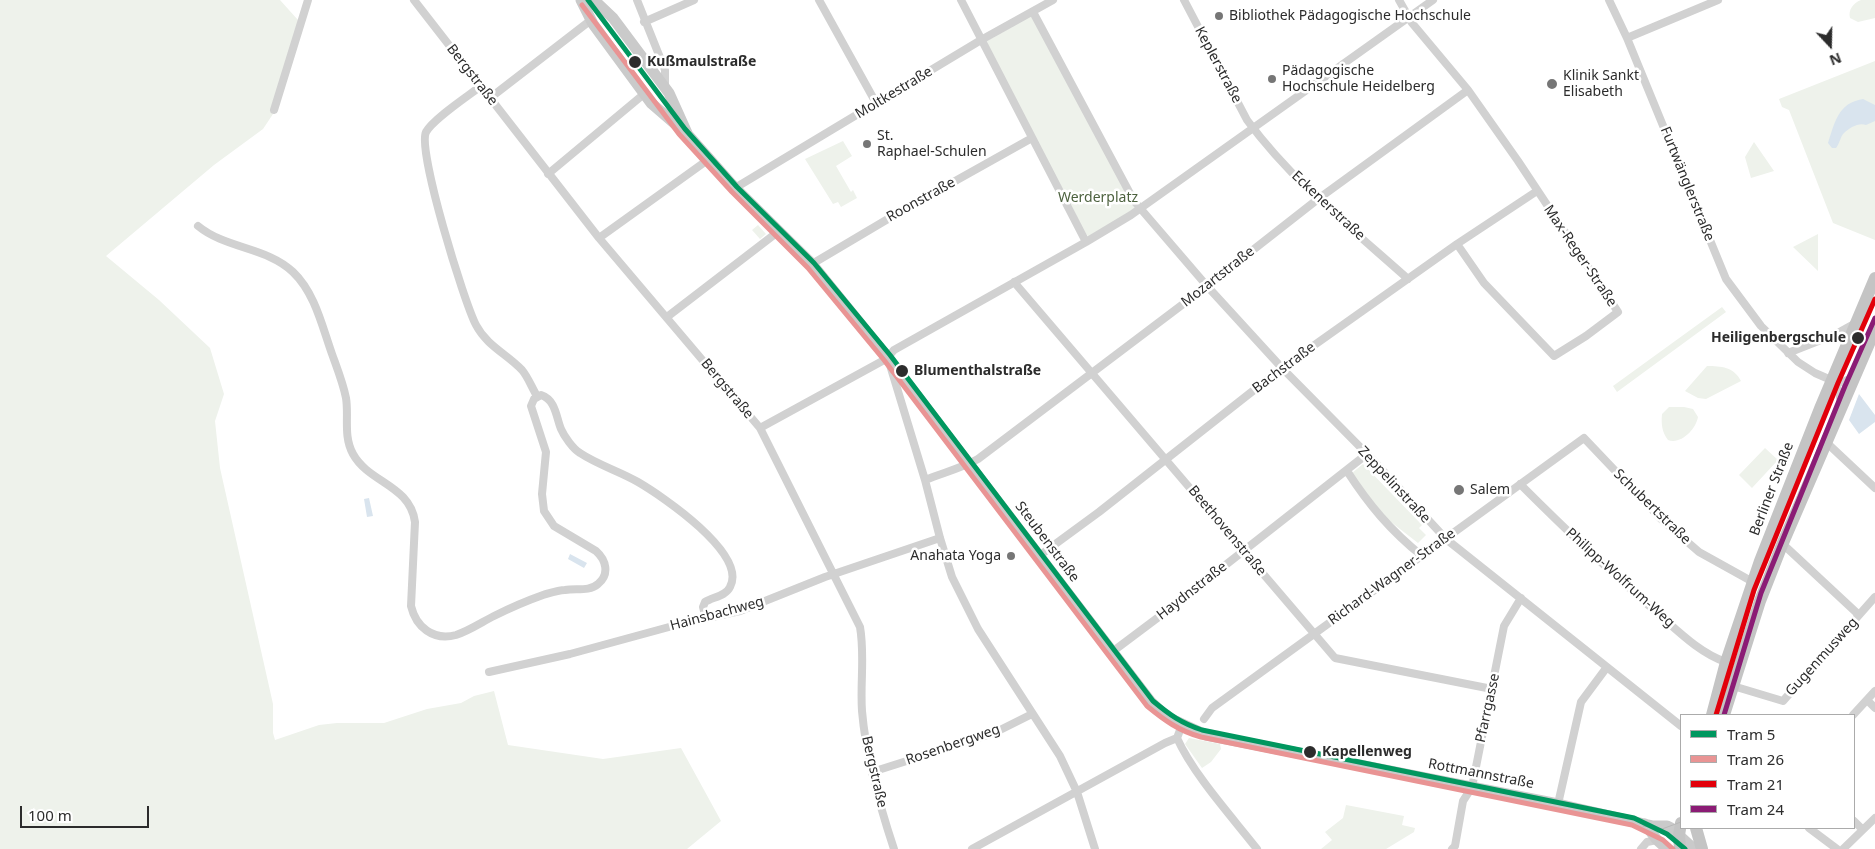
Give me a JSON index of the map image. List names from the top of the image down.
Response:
{
  "streets": {
    "main road": ["Berliner Straße", "Steubenstraße", "Rottmannstraße"],
    "street": [
      "Keplerstraße",
      "Bergstraße",
      "Moltkestraße",
      "Furtwänglerstraße",
      "Roonstraße",
      "Eckenerstraße",
      "Max-Reger-Straße",
      "Mozartstraße",
      "Bachstraße",
      "Zeppelinstraße",
      "Schubertstraße",
      "Beethovenstraße",
      "Richard-Wagner-Straße",
      "Philipp-Wolfrum-Weg",
      "Haydnstraße",
      "Hainsbachweg",
      "Gugenmusweg",
      "Pfarrgasse",
      "Rosenbergweg"
    ]
  },
  "crossings": [
    ["Keplerstraße", "Eckenerstraße"],
    ["Bergstraße", "Hainsbachweg"],
    ["Bergstraße", "Rosenbergweg"],
    ["Moltkestraße", "Steubenstraße"],
    ["Furtwänglerstraße", "Berliner Straße"],
    ["Roonstraße", "Steubenstraße"],
    ["Eckenerstraße", "Mozartstraße"],
    ["Eckenerstraße", "Bachstraße"],
    ["Max-Reger-Straße", "Mozartstraße"],
    ["Max-Reger-Straße", "Bachstraße"],
    ["Mozartstraße", "Zeppelinstraße"],
    ["Mozartstraße", "Beethovenstraße"],
    ["Mozartstraße", "Steubenstraße"],
    ["Bachstraße", "Zeppelinstraße"],
    ["Bachstraße", "Beethovenstraße"],
    ["Bachstraße", "Steubenstraße"],
    ["Zeppelinstraße", "Richard-Wagner-Straße"],
    ["Zeppelinstraße", "Haydnstraße"],
    ["Zeppelinstraße", "Pfarrgasse"],
    ["Berliner Straße", "Schubertstraße"],
    ["Berliner Straße", "Philipp-Wolfrum-Weg"],
    ["Schubertstraße", "Richard-Wagner-Straße"],
    ["Beethovenstraße", "Richard-Wagner-Straße"],
    ["Beethovenstraße", "Haydnstraße"],
    ["Beethovenstraße", "Pfarrgasse"],
    ["Steubenstraße", "Haydnstraße"],
    ["Steubenstraße", "Rottmannstraße"],
    ["Richard-Wagner-Straße", "Philipp-Wolfrum-Weg"],
    ["Pfarrgasse", "Rottmannstraße"]
  ],
  "parks": ["Werderplatz"],
  "places": [
    "Bibliothek Pädagogische Hochschule",
    "Kußmaulstraße",
    "Pädagogische Hochschule Heidelberg",
    "Klinik Sankt Elisabeth",
    "St. Raphael-Schulen",
    "Heiligenbergschule",
    "Blumenthalstraße",
    "Salem",
    "Anahata Yoga",
    "Kapellenweg"
  ],
  "lines": [
    "tram line 5",
    "tram line 26",
    "tram line 21",
    "tram line 24"
  ],
  "legend": [
    "Tram 5",
    "Tram 26",
    "Tram 21",
    "Tram 24"
  ],
  "scale_bar": "100 m",
  "north": "bottom"
}
